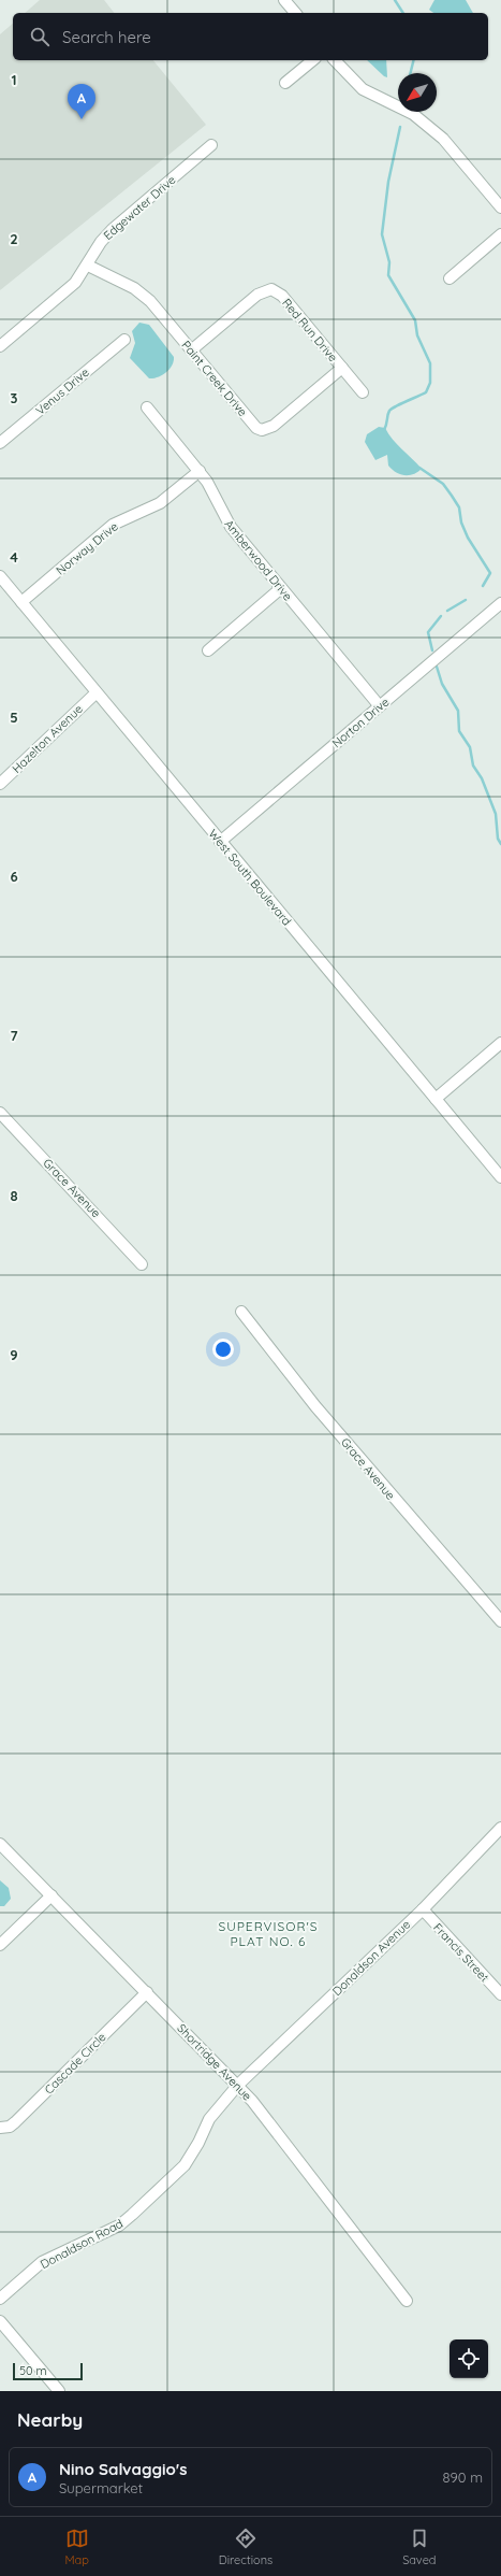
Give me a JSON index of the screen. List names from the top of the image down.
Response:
{
  "streets": {
    "street": [
      "Edgewater Drive",
      "Red Run Drive",
      "Paint Creek Drive",
      "Venus Drive",
      "Norway Drive",
      "Amberwood Drive",
      "Norton Drive",
      "Hazelton Avenue",
      "West South Boulevard",
      "Grace Avenue",
      "Francis Street",
      "Donaldson Avenue",
      "Shortridge Avenue",
      "Cascade Circle",
      "Donaldson Road"
    ]
  },
  "crossings": [
    ["Edgewater Drive", "Paint Creek Drive"],
    ["Red Run Drive", "Paint Creek Drive"],
    ["Norway Drive", "Amberwood Drive"],
    ["Norway Drive", "West South Boulevard"],
    ["Amberwood Drive", "Norton Drive"],
    ["Norton Drive", "West South Boulevard"],
    ["Hazelton Avenue", "West South Boulevard"],
    ["Francis Street", "Donaldson Avenue"],
    ["Donaldson Avenue", "Shortridge Avenue"],
    ["Donaldson Avenue", "Donaldson Road"],
    ["Shortridge Avenue", "Cascade Circle"],
    ["Shortridge Avenue", "Donaldson Road"]
  ],
  "districts": ["SUPERVISOR'S PLAT NO. 6"],
  "scale_bar": "50 m",
  "north": "bottom left",
  "page": {
    "search": "Search here",
    "pins": "A",
    "scale": "50 m",
    "heading": "Nearby",
    "list": [
      {
        "mark": "A",
        "name": "Nino Salvaggio's",
        "note": "Supermarket",
        "value": "890 m"
      }
    ],
    "nav": ["Map", "Directions", "Saved"]
  },
  "grid": {
    "rows": [
      "1",
      "2",
      "3",
      "4",
      "5",
      "6",
      "7",
      "8",
      "9"
    ]
  }
}
